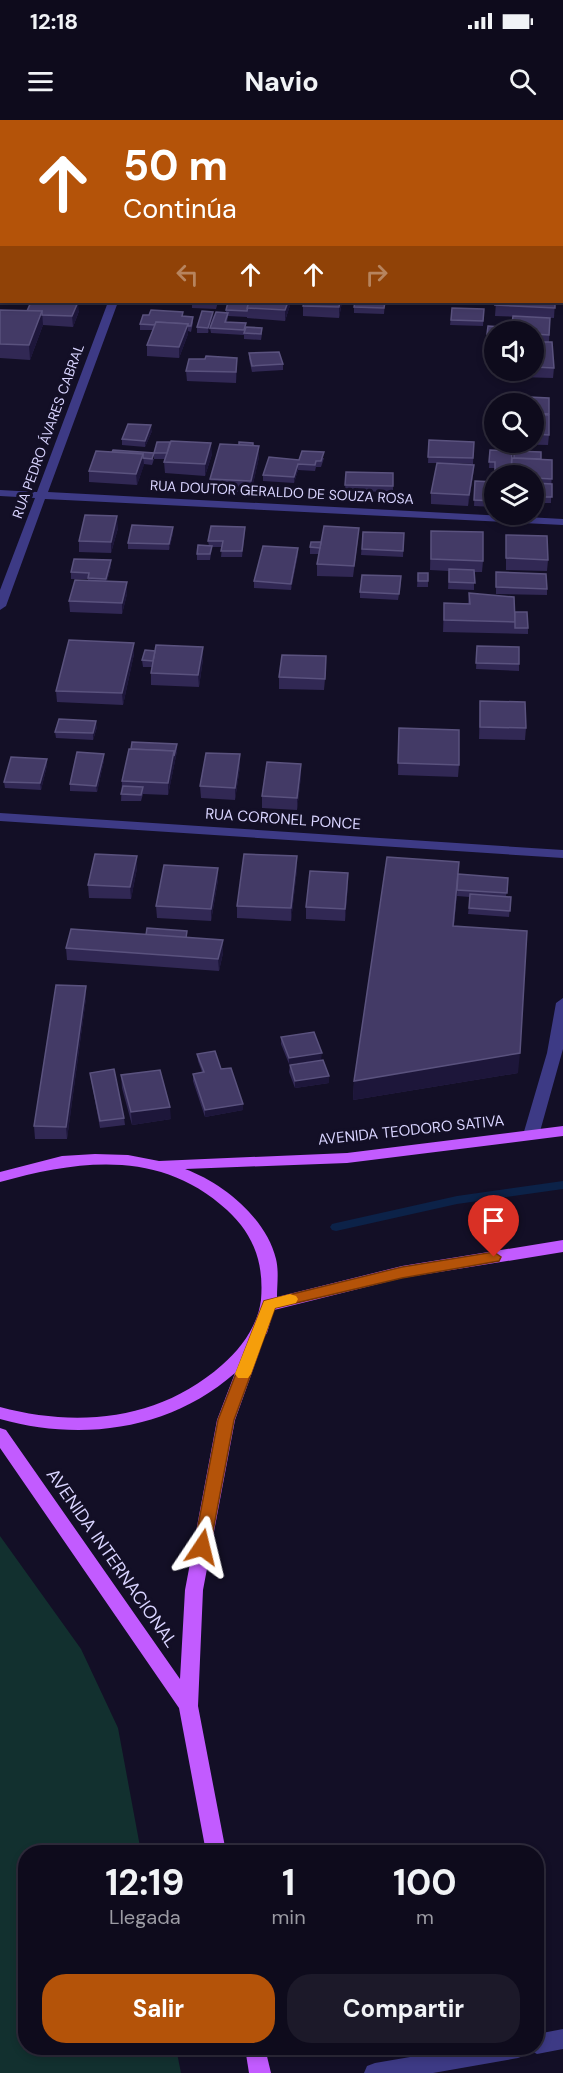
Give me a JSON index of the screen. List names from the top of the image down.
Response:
{
  "streets": {
    "main road": ["AVENIDA TEODORO SATIVA", "AVENIDA INTERNACIONAL"],
    "street": ["RUA PEDRO ÁVARES CABRAL", "RUA DOUTOR GERALDO DE SOUZA ROSA", "RUA CORONEL PONCE"]
  },
  "crossings": [
    ["RUA PEDRO ÁVARES CABRAL", "RUA DOUTOR GERALDO DE SOUZA ROSA"],
    ["AVENIDA TEODORO SATIVA", "AVENIDA INTERNACIONAL"]
  ],
  "page": {
    "status": "12:18",
    "header": "Navio",
    "turn": ["50 m", "Continúa"],
    "eta": [
      "12:19",
      "Llegada",
      "1",
      "min",
      "100",
      "m"
    ],
    "buttons": ["Salir", "Compartir"]
  }
}
